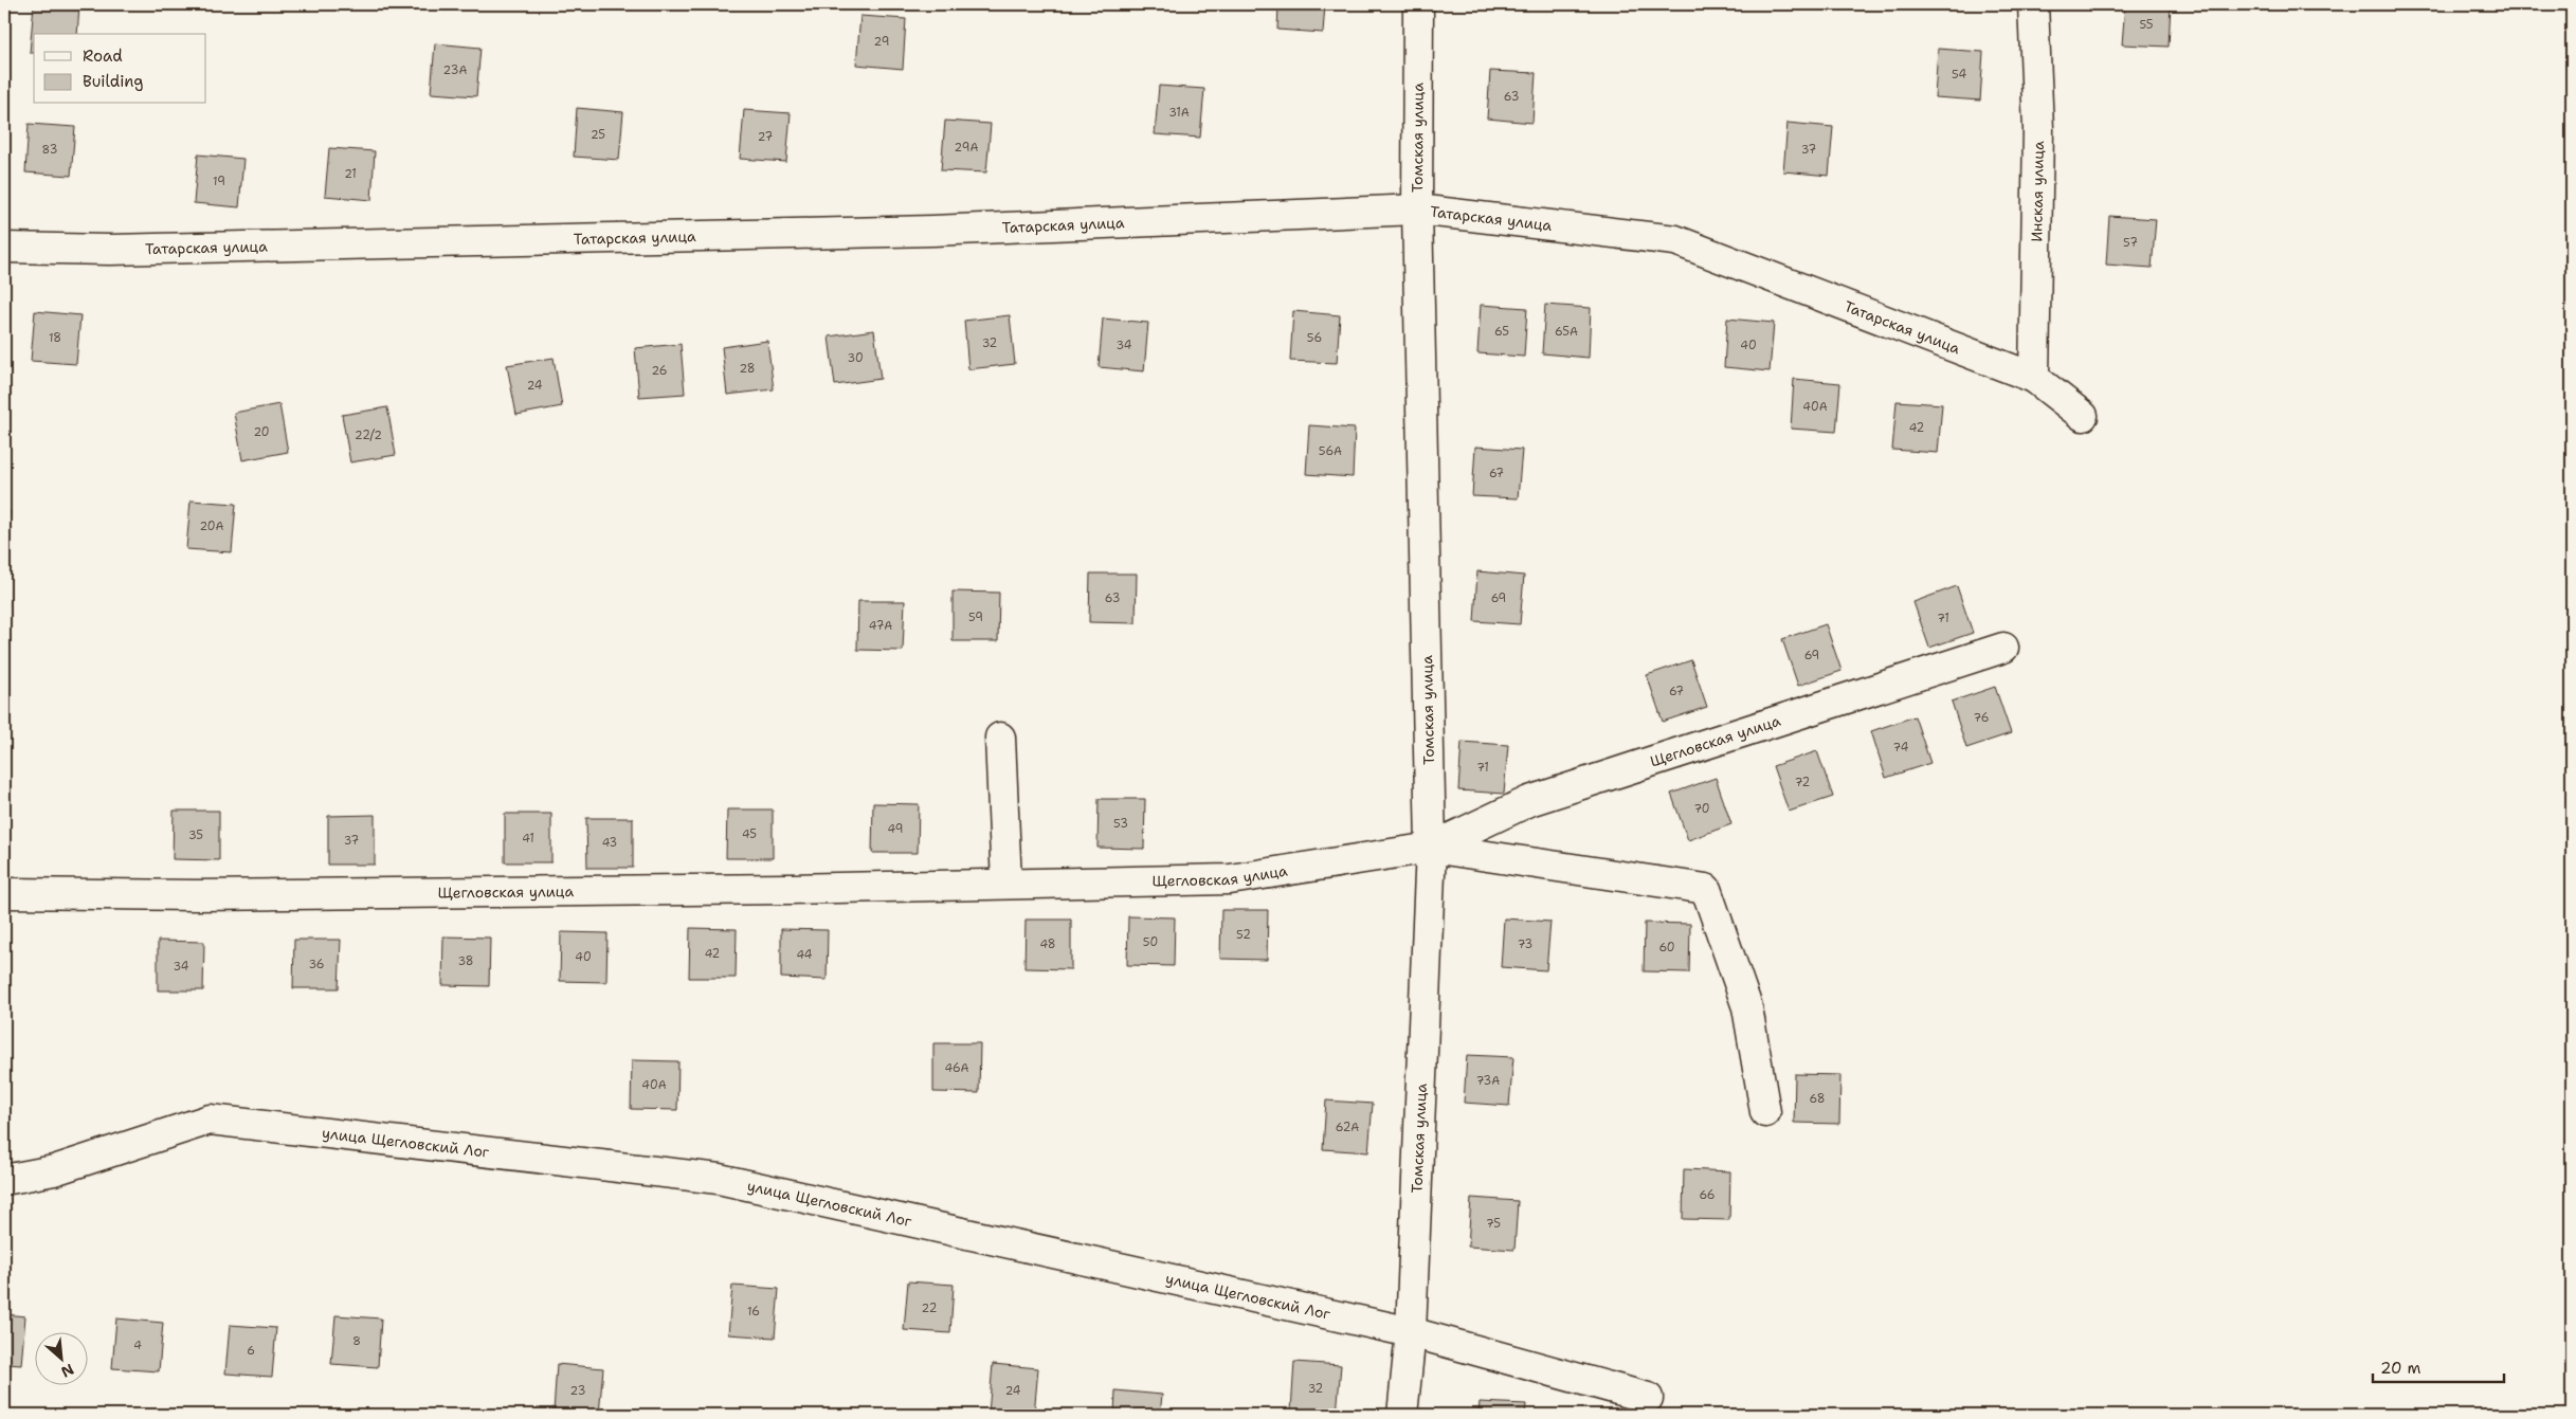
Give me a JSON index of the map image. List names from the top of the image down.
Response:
{
  "streets": {
    "street": [
      "Томская улица",
      "Инская улица",
      "Татарская улица",
      "Щегловская улица",
      "улица Щегловский Лог"
    ]
  },
  "crossings": [
    ["Томская улица", "Татарская улица"],
    ["Томская улица", "Щегловская улица"],
    ["Томская улица", "улица Щегловский Лог"],
    ["Инская улица", "Татарская улица"]
  ],
  "house_numbers": [
    "55",
    "29",
    "23А",
    "54",
    "63",
    "31А",
    "25",
    "27",
    "29А",
    "83",
    "37",
    "21",
    "19",
    "57",
    "65",
    "65А",
    "18",
    "56",
    "32",
    "34",
    "40",
    "30",
    "28",
    "26",
    "24",
    "40А",
    "42",
    "20",
    "22/2",
    "56А",
    "67",
    "20А",
    "63",
    "69",
    "59",
    "71",
    "47А",
    "69",
    "67",
    "76",
    "74",
    "71",
    "72",
    "70",
    "53",
    "49",
    "45",
    "35",
    "41",
    "37",
    "43",
    "52",
    "50",
    "48",
    "73",
    "60",
    "42",
    "44",
    "40",
    "38",
    "36",
    "34",
    "46А",
    "73А",
    "40А",
    "68",
    "62А",
    "66",
    "75",
    "22",
    "16",
    "8",
    "4",
    "6",
    "32",
    "23",
    "24"
  ],
  "legend": ["Road", "Building"],
  "scale_bar": "20 m",
  "north": "bottom right"
}
